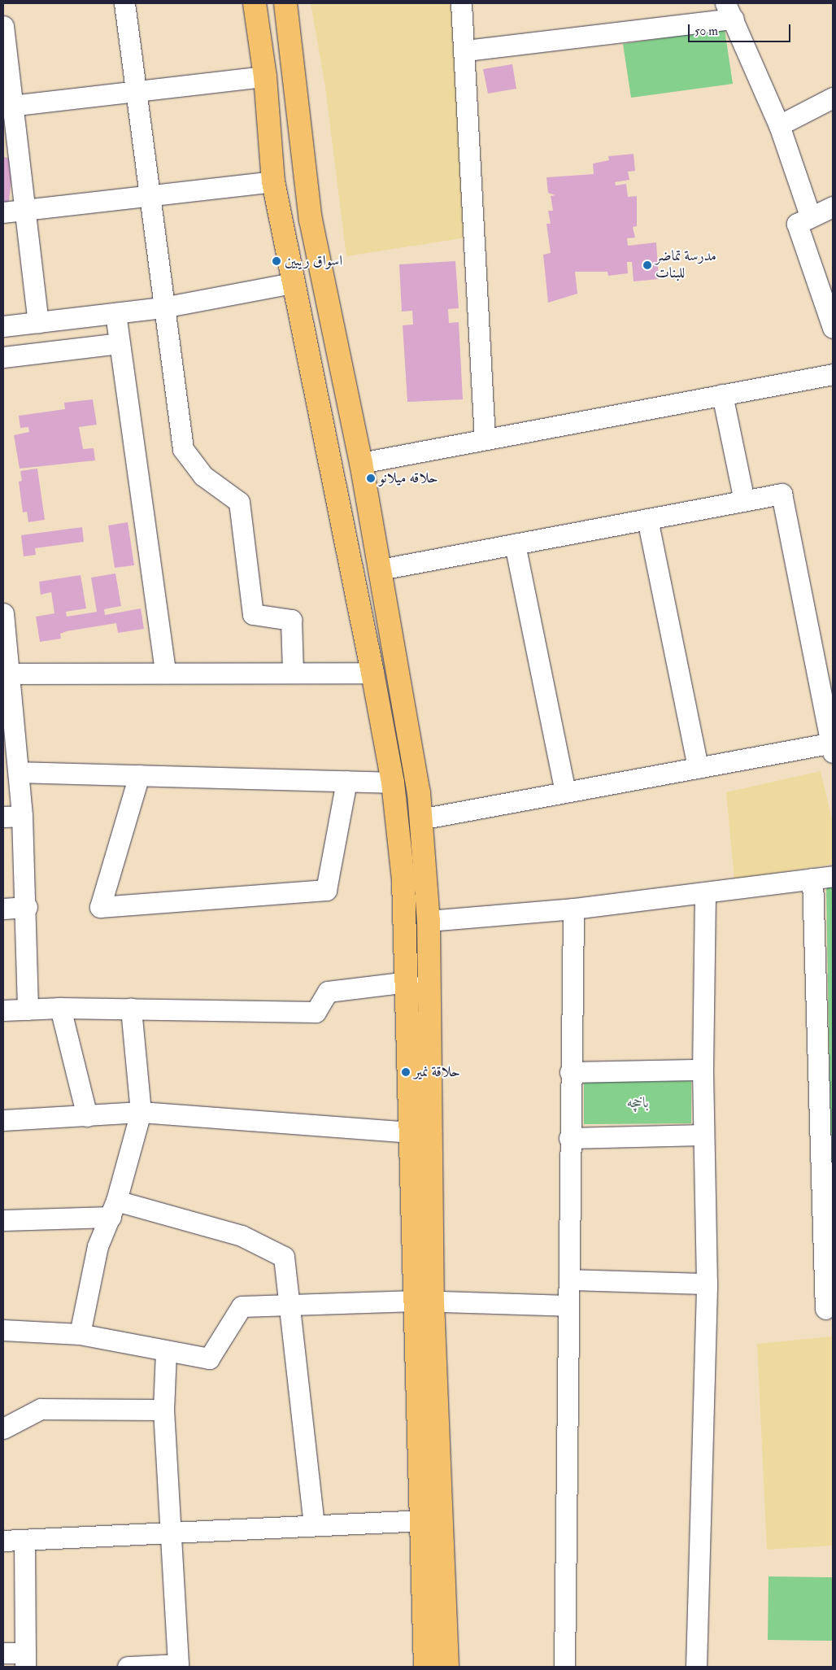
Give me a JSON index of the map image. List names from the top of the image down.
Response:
{
  "parks": ["باخچە"],
  "places": [
    "اسواق ريبين",
    "مدرسة تماضر للبنات",
    "حلاقه ميلانو",
    "حلاقة نمير"
  ],
  "scale_bar": "50 m"
}
